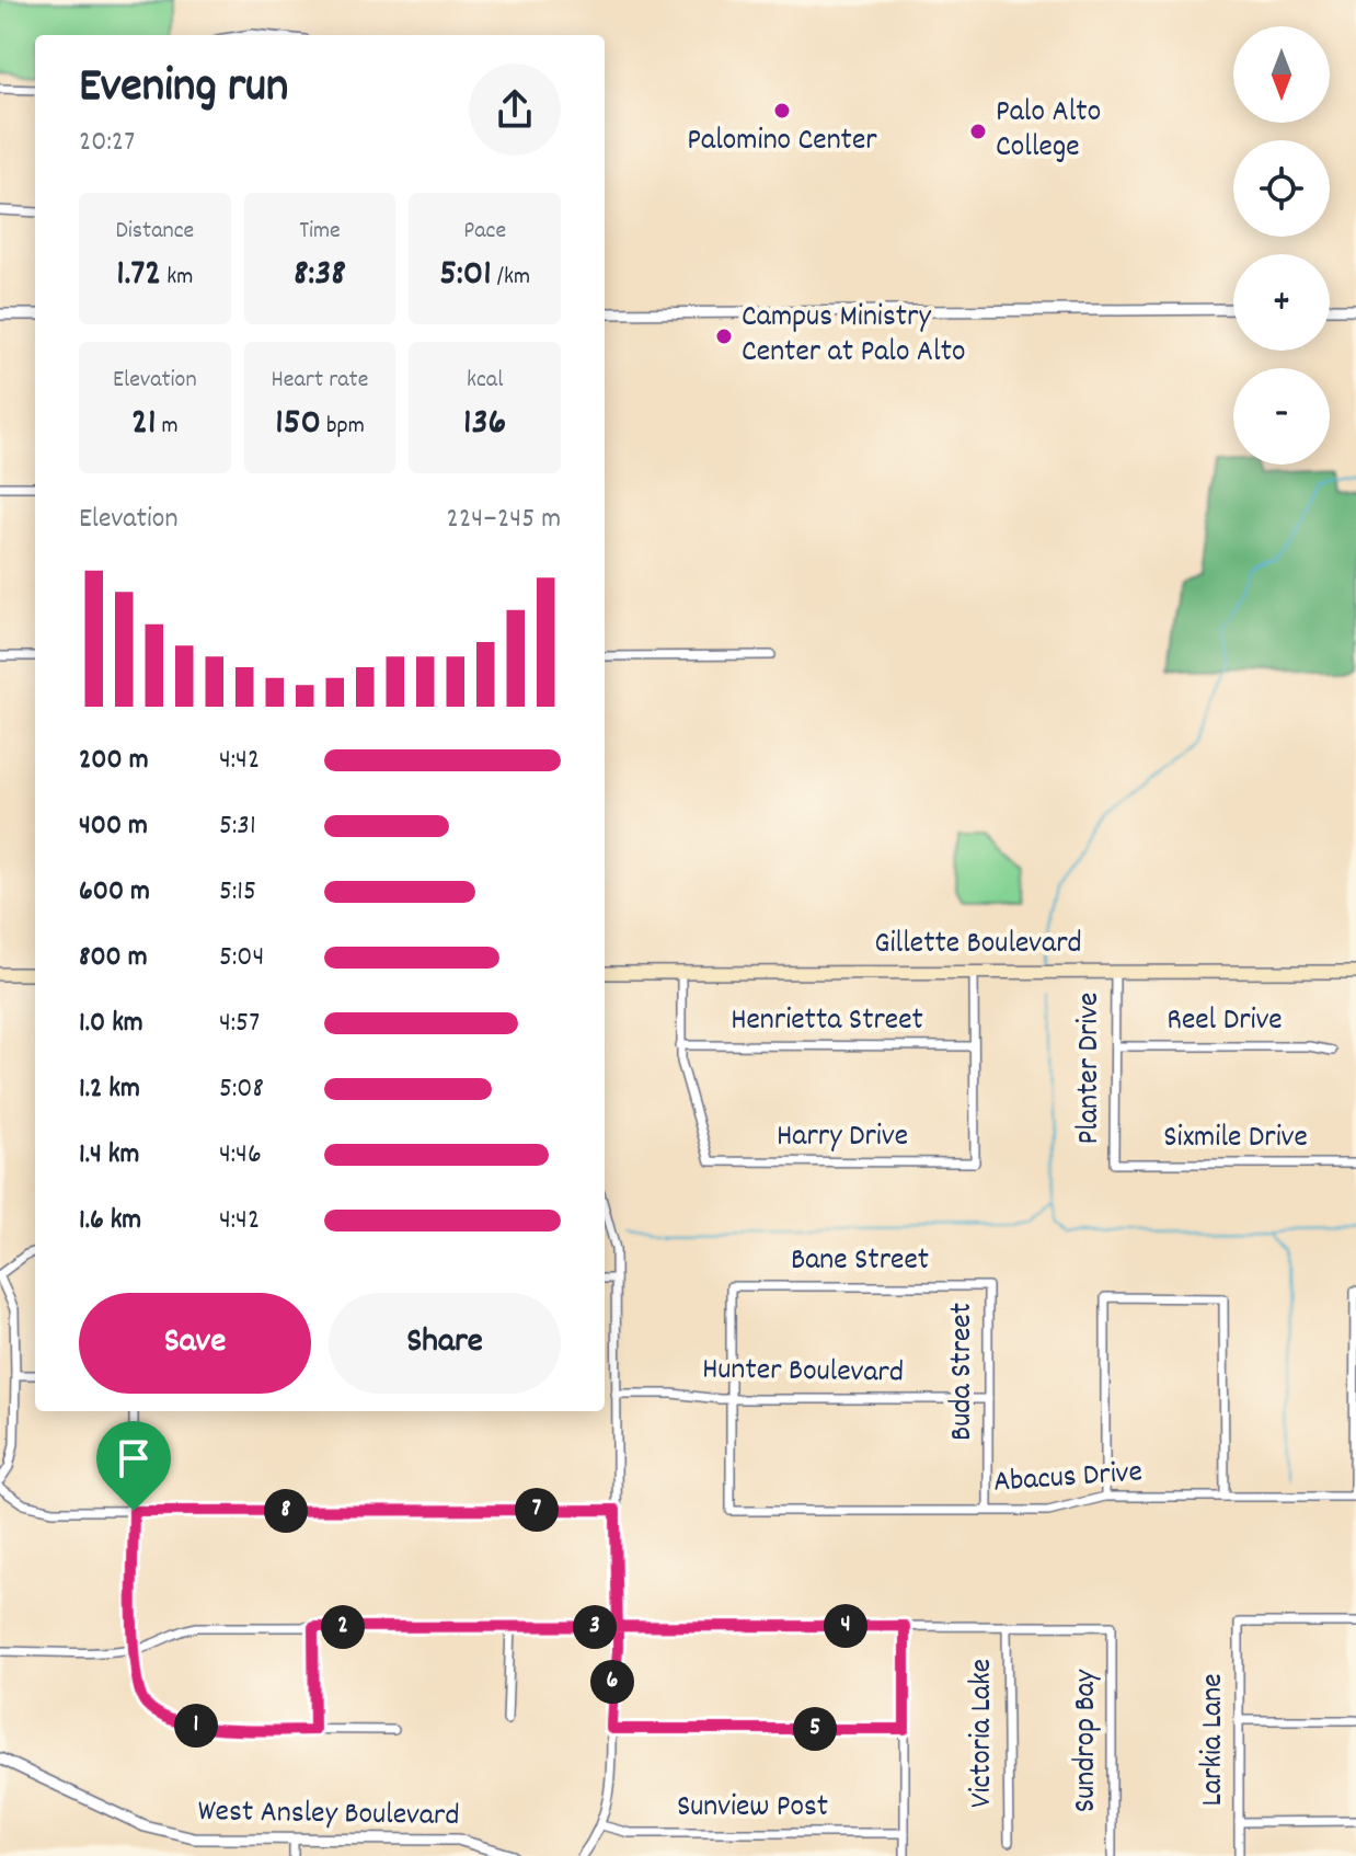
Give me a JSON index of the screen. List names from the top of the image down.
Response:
{
  "streets": {
    "main road": ["Gillette Boulevard"],
    "street": [
      "Henrietta Street",
      "Reel Drive",
      "Planter Drive",
      "Harry Drive",
      "Sixmile Drive",
      "Bane Street",
      "Buda Street",
      "Hunter Boulevard",
      "Abacus Drive",
      "Victoria Lake",
      "Larkia Lane",
      "Sundrop Bay",
      "Sunview Post",
      "West Ansley Boulevard"
    ]
  },
  "crossings": [
    ["Gillette Boulevard", "Planter Drive"],
    ["Henrietta Street", "Harry Drive"],
    ["Reel Drive", "Planter Drive"],
    ["Planter Drive", "Sixmile Drive"],
    ["Bane Street", "Buda Street"],
    ["Bane Street", "Hunter Boulevard"],
    ["Bane Street", "Abacus Drive"],
    ["Buda Street", "Hunter Boulevard"],
    ["Buda Street", "Abacus Drive"],
    ["Hunter Boulevard", "Abacus Drive"],
    ["Victoria Lake", "Sundrop Bay"]
  ],
  "places": ["Palomino Center", "Palo Alto College", "Campus Ministry Center at Palo Alto"],
  "north": "bottom",
  "page": {
    "map_buttons": ["+", "−"],
    "heading": ["Evening run", "20:27"],
    "stats": [
      ["Distance", "1.72 km"],
      ["Time", "8:38"],
      ["Pace", "5:01 /km"],
      ["Elevation", "21 m"],
      ["Heart rate", "150 bpm"],
      ["kcal", "136"]
    ],
    "chart": ["Elevation", "224–245 m"],
    "list": [
      {
        "name": "200 m",
        "note": "4:42"
      },
      {
        "name": "400 m",
        "note": "5:31"
      },
      {
        "name": "600 m",
        "note": "5:15"
      },
      {
        "name": "800 m",
        "note": "5:04"
      },
      {
        "name": "1.0 km",
        "note": "4:57"
      },
      {
        "name": "1.2 km",
        "note": "5:08"
      },
      {
        "name": "1.4 km",
        "note": "4:46"
      },
      {
        "name": "1.6 km",
        "note": "4:42"
      }
    ],
    "buttons": ["Save", "Share"],
    "pins": [
      "7",
      "8",
      "4",
      "2",
      "3",
      "6",
      "1",
      "5"
    ]
  }
}
